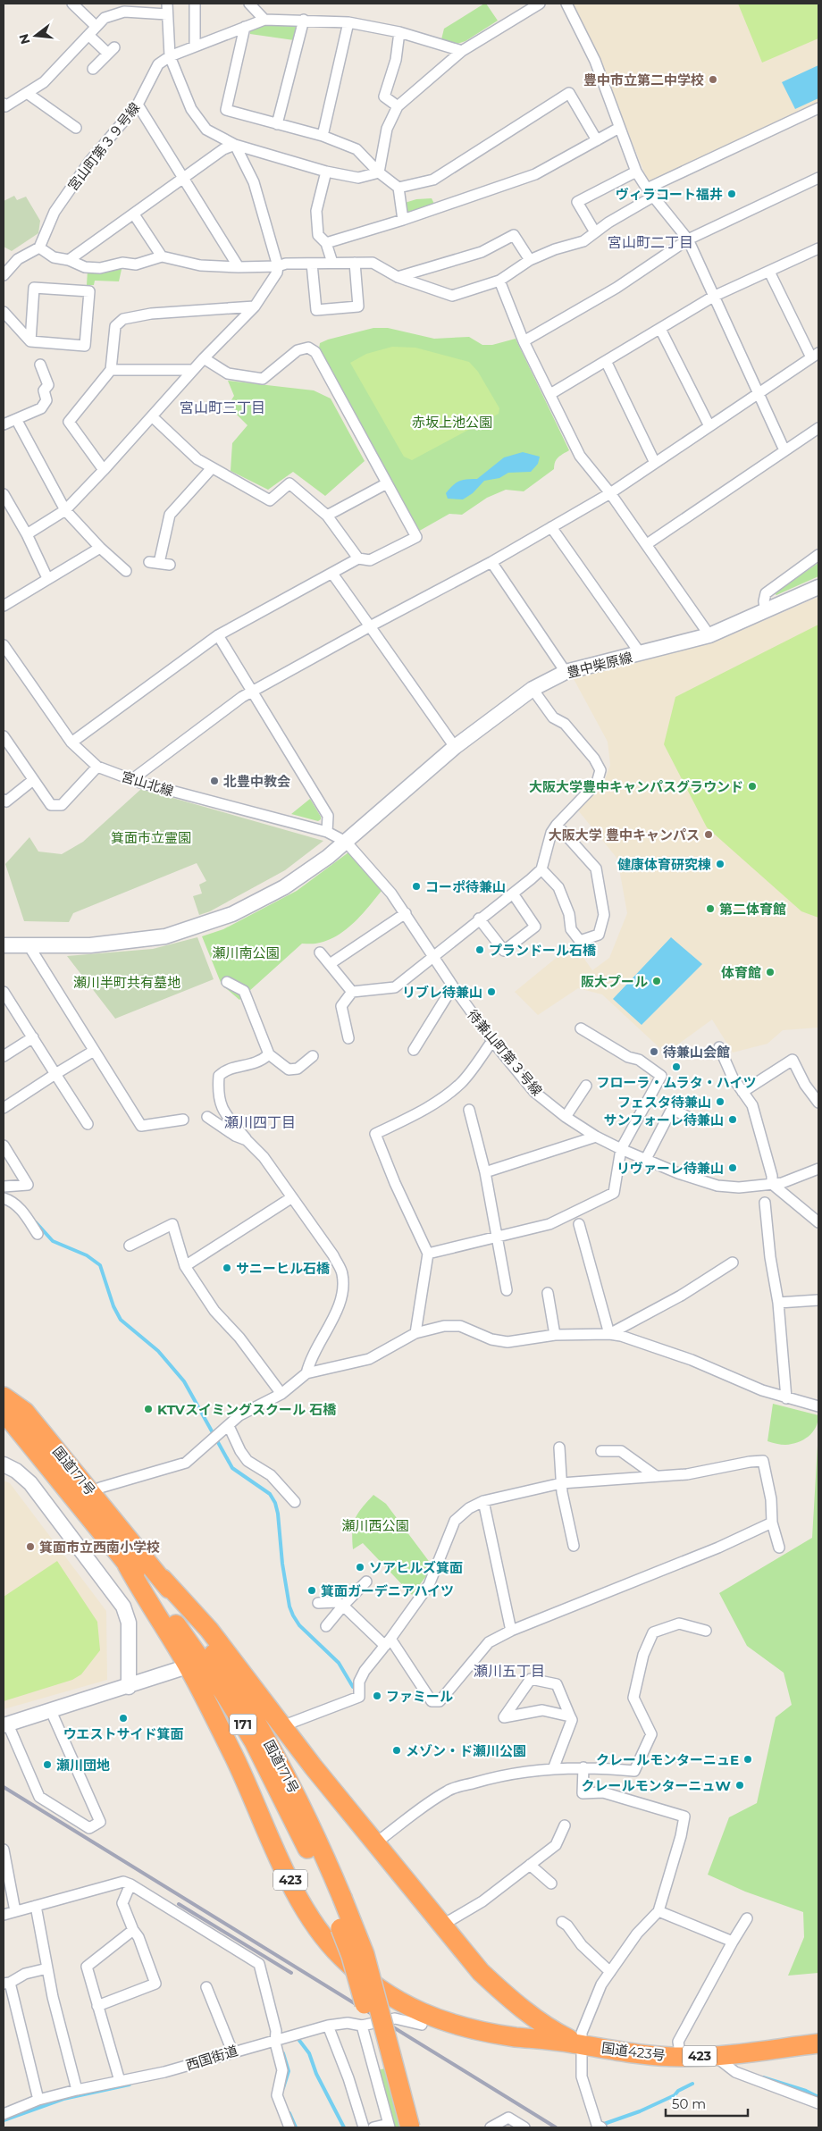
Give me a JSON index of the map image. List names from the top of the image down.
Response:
{
  "streets": {
    "highway": [
      "国道171号",
      "171",
      "423",
      "国道423号"
    ],
    "street": [
      "宮山町第３９号線",
      "豊中柴原線",
      "宮山北線",
      "待兼山町第３号線",
      "西国街道"
    ]
  },
  "crossings": [
    ["豊中柴原線", "宮山北線"],
    ["豊中柴原線", "待兼山町第３号線"],
    ["宮山北線", "待兼山町第３号線"],
    ["国道171号", "423"],
    ["423", "国道423号"],
    ["423", "西国街道"]
  ],
  "districts": [
    "宮山町二丁目",
    "宮山町三丁目",
    "瀬川四丁目",
    "瀬川五丁目"
  ],
  "parks": [
    "赤坂上池公園",
    "箕面市立霊園",
    "瀬川南公園",
    "瀬川半町共有墓地",
    "瀬川西公園"
  ],
  "places": [
    "豊中市立第二中学校",
    "ヴィラコート福井",
    "北豊中教会",
    "大阪大学豊中キャンパスグラウンド",
    "大阪大学 豊中キャンパス",
    "健康体育研究棟",
    "コーポ待兼山",
    "第二体育館",
    "プランドール石橋",
    "体育館",
    "阪大プール",
    "リブレ待兼山",
    "待兼山会館",
    "フローラ・ムラタ・ハイツ",
    "フェスタ待兼山",
    "サンフォーレ待兼山",
    "リヴァーレ待兼山",
    "サニーヒル石橋",
    "KTVスイミングスクール 石橋",
    "箕面市立西南小学校",
    "ソアヒルズ箕面",
    "箕面ガーデニアハイツ",
    "ファミール",
    "ウエストサイド箕面",
    "メゾン・ド瀬川公園",
    "クレールモンターニュE",
    "瀬川団地",
    "クレールモンターニュW"
  ],
  "scale_bar": "50 m",
  "north": "left"
}
